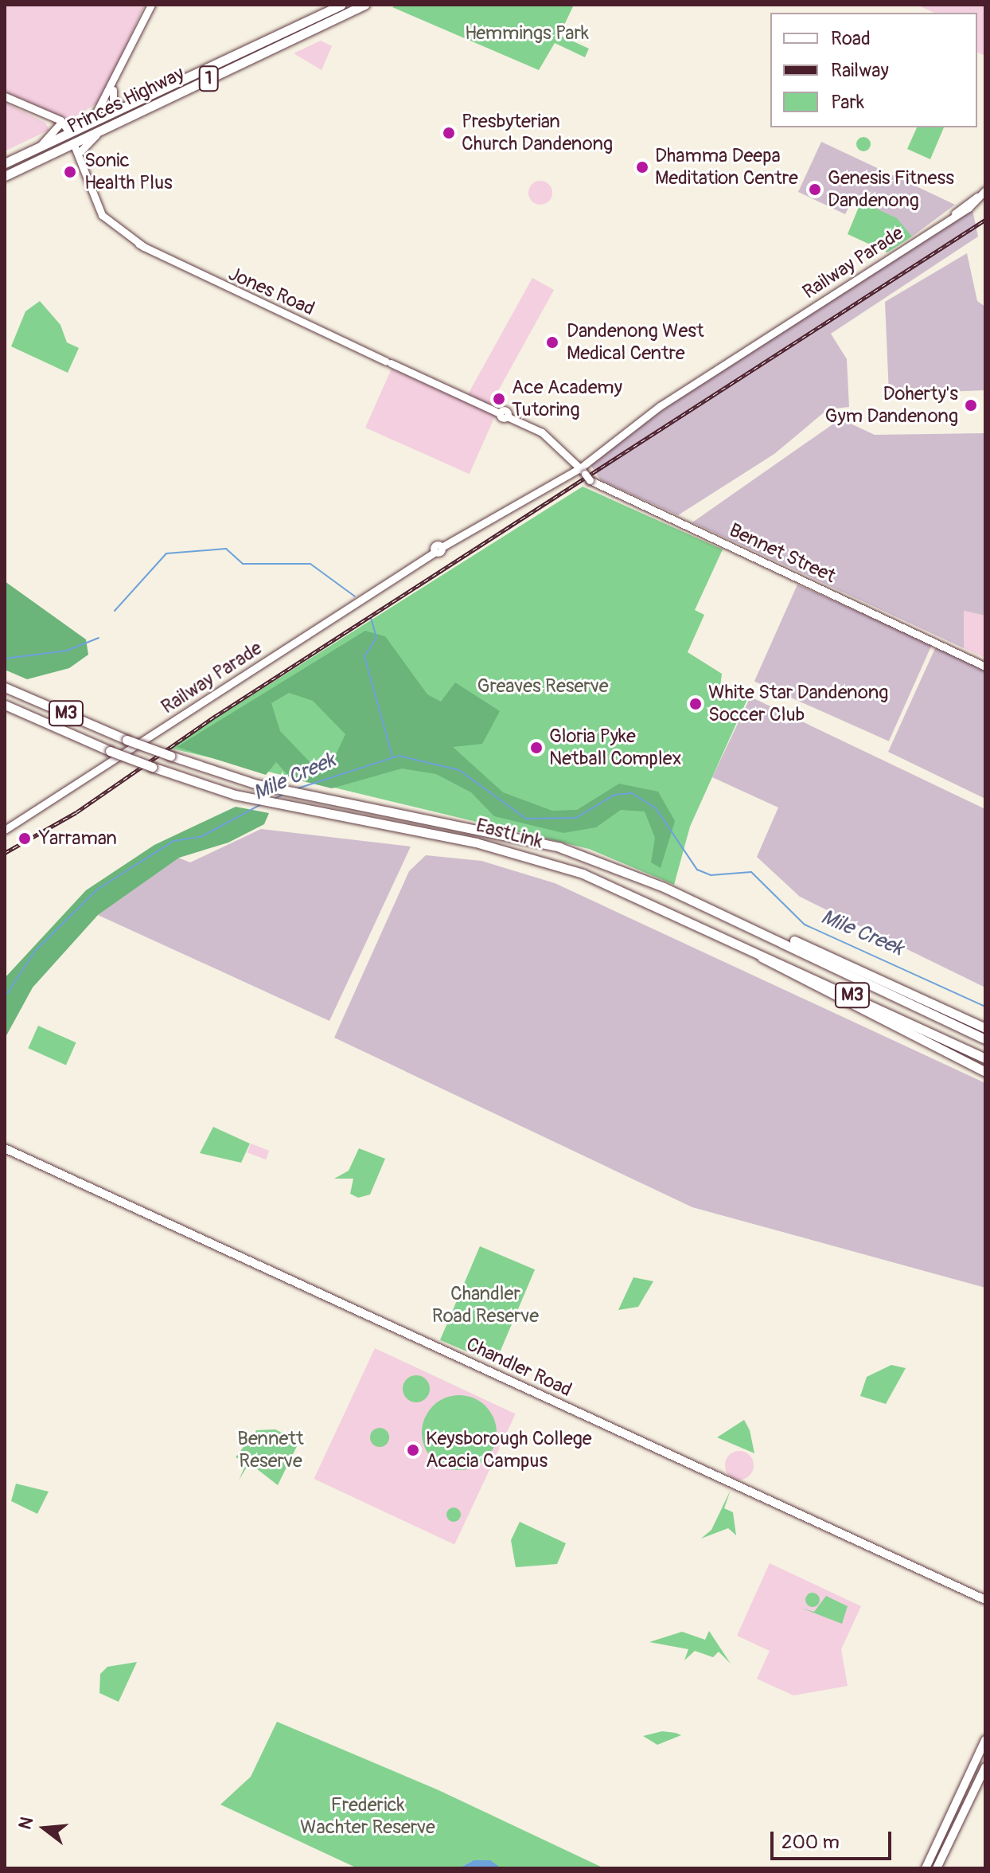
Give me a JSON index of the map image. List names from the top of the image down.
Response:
{
  "streets": {
    "highway": [
      "1",
      "Princes Highway",
      "M3",
      "EastLink"
    ],
    "main road": [
      "Railway Parade",
      "Jones Road",
      "Bennet Street",
      "Chandler Road"
    ]
  },
  "crossings": [
    ["Princes Highway", "Jones Road"],
    ["Railway Parade", "Jones Road"],
    ["Railway Parade", "Bennet Street"],
    ["Jones Road", "Bennet Street"]
  ],
  "water": ["Mile Creek"],
  "parks": [
    "Hemmings Park",
    "Greaves Reserve",
    "Chandler Road Reserve",
    "Bennett Reserve",
    "Frederick Wachter Reserve"
  ],
  "places": [
    "Presbyterian Church Dandenong",
    "Dhamma Deepa Meditation Centre",
    "Sonic Health Plus",
    "Genesis Fitness Dandenong",
    "Dandenong West Medical Centre",
    "Ace Academy Tutoring",
    "Doherty's Gym Dandenong",
    "White Star Dandenong Soccer Club",
    "Gloria Pyke Netball Complex",
    "Yarraman",
    "Keysborough College Acacia Campus"
  ],
  "legend": ["Road", "Railway", "Park"],
  "scale_bar": "200 m",
  "north": "left"
}
